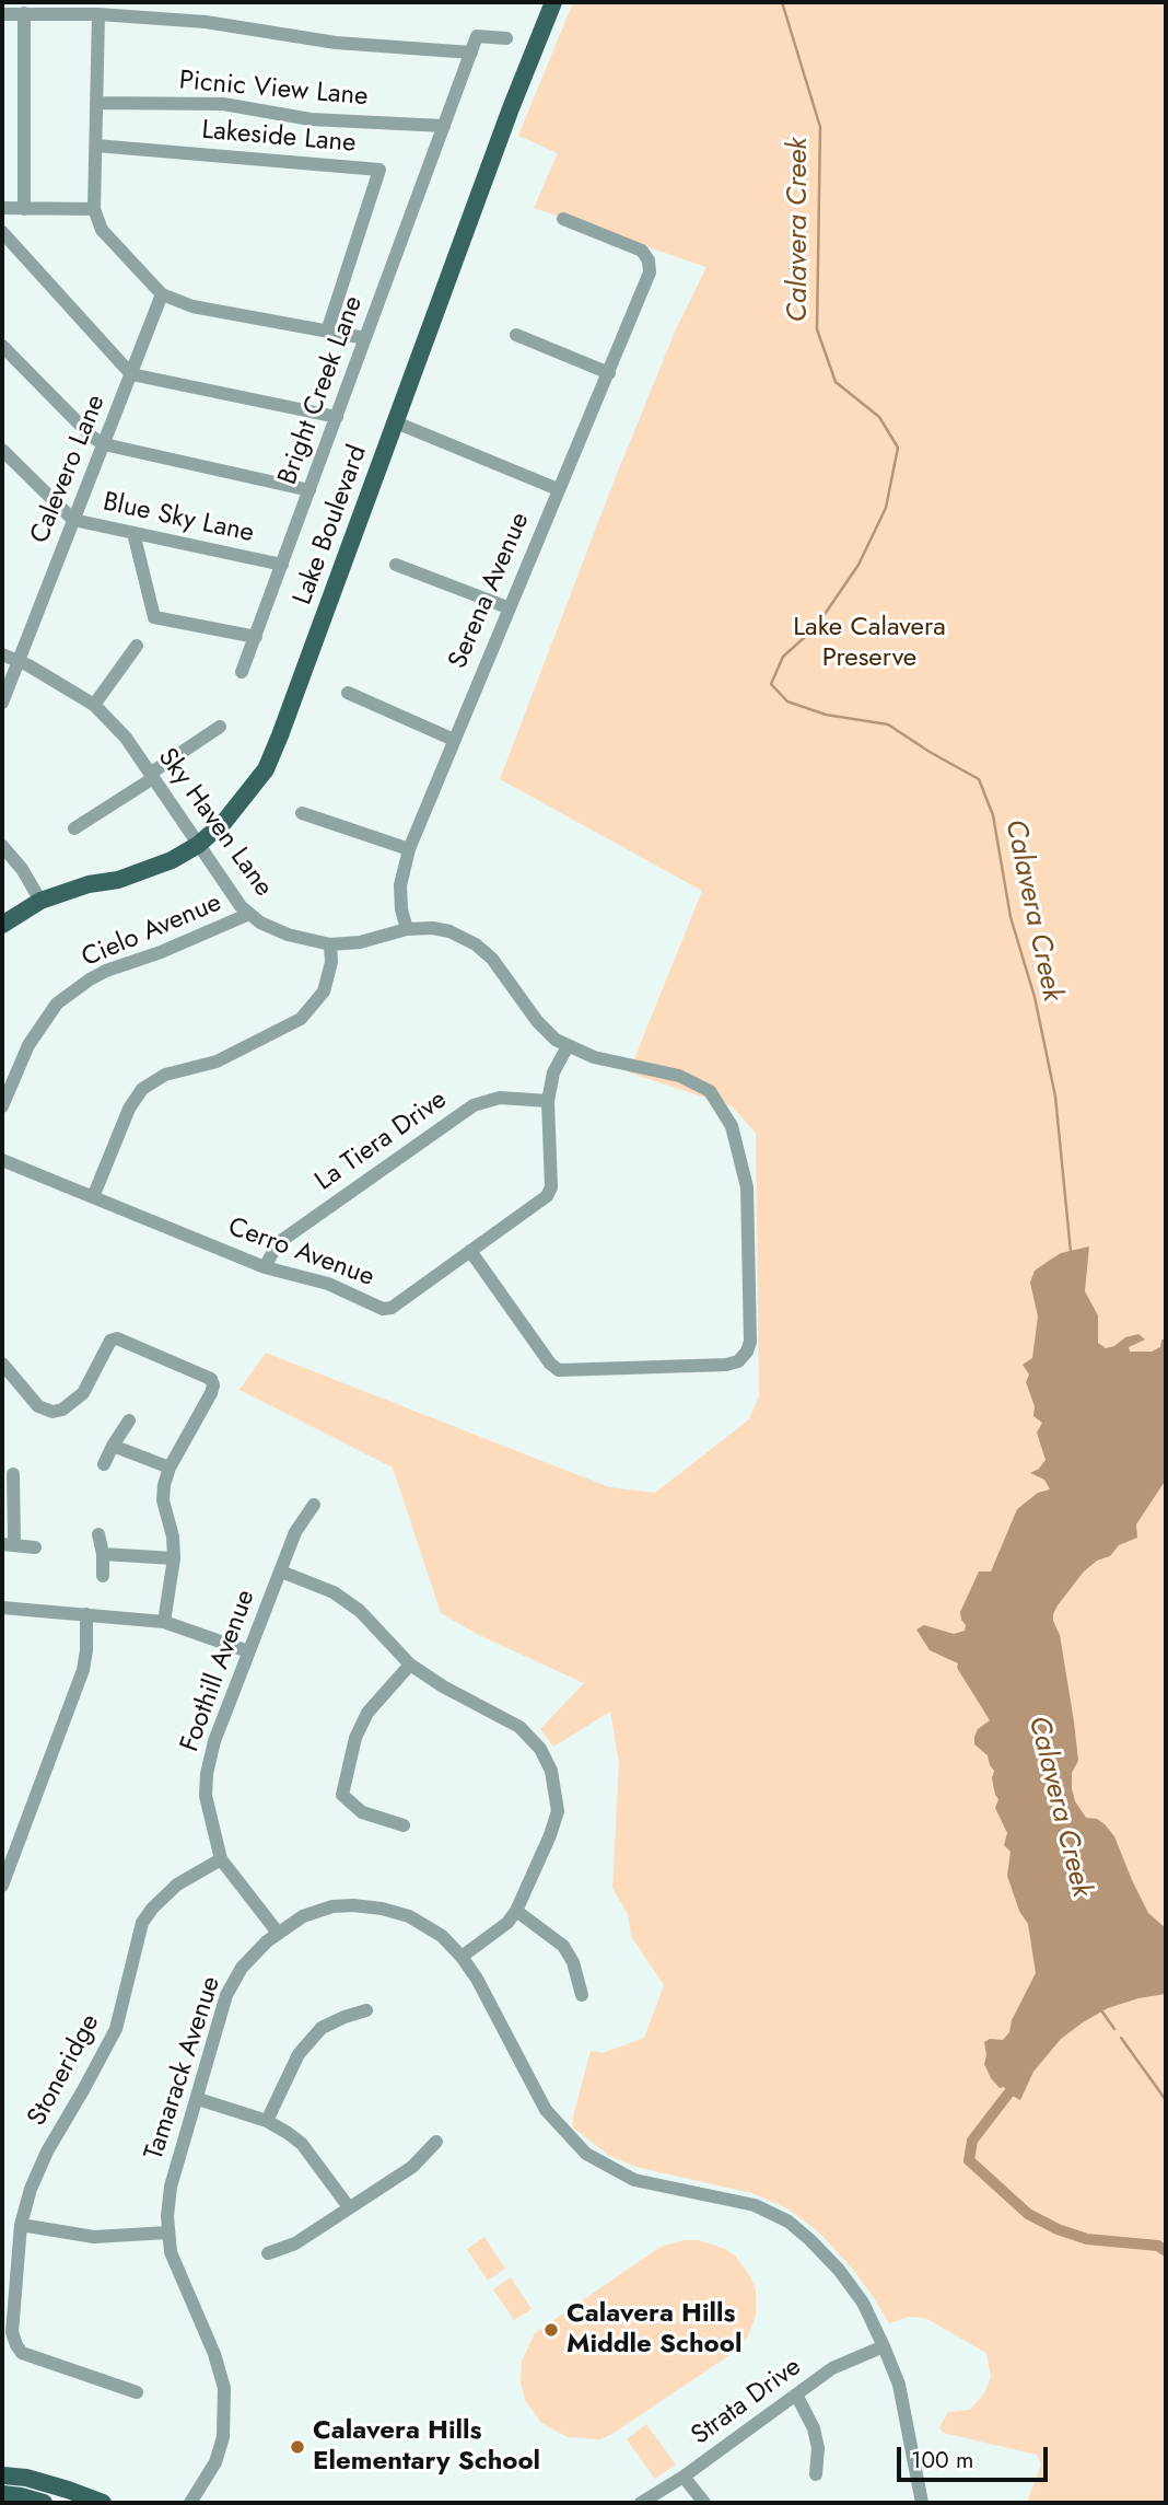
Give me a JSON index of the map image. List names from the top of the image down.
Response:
{
  "streets": {
    "main road": ["Lake Boulevard"],
    "street": [
      "Picnic View Lane",
      "Lakeside Lane",
      "Bright Creek Lane",
      "Calevero Lane",
      "Blue Sky Lane",
      "Serena Avenue",
      "Sky Haven Lane",
      "Cielo Avenue",
      "La Tiera Drive",
      "Cerro Avenue",
      "Foothill Avenue",
      "Tamarack Avenue",
      "Stoneridge",
      "Strata Drive"
    ]
  },
  "crossings": [
    ["Picnic View Lane", "Bright Creek Lane"],
    ["Bright Creek Lane", "Blue Sky Lane"],
    ["Calevero Lane", "Blue Sky Lane"],
    ["Calevero Lane", "Sky Haven Lane"],
    ["Lake Boulevard", "Sky Haven Lane"],
    ["Serena Avenue", "Sky Haven Lane"],
    ["Sky Haven Lane", "Cielo Avenue"],
    ["Sky Haven Lane", "Cerro Avenue"],
    ["La Tiera Drive", "Cerro Avenue"],
    ["Foothill Avenue", "Tamarack Avenue"],
    ["Foothill Avenue", "Stoneridge"],
    ["Tamarack Avenue", "Strata Drive"]
  ],
  "water": ["Calavera Creek"],
  "parks": ["Lake Calavera Preserve"],
  "places": ["Calavera Hills Middle School", "Calavera Hills Elementary School"],
  "scale_bar": "100 m"
}
